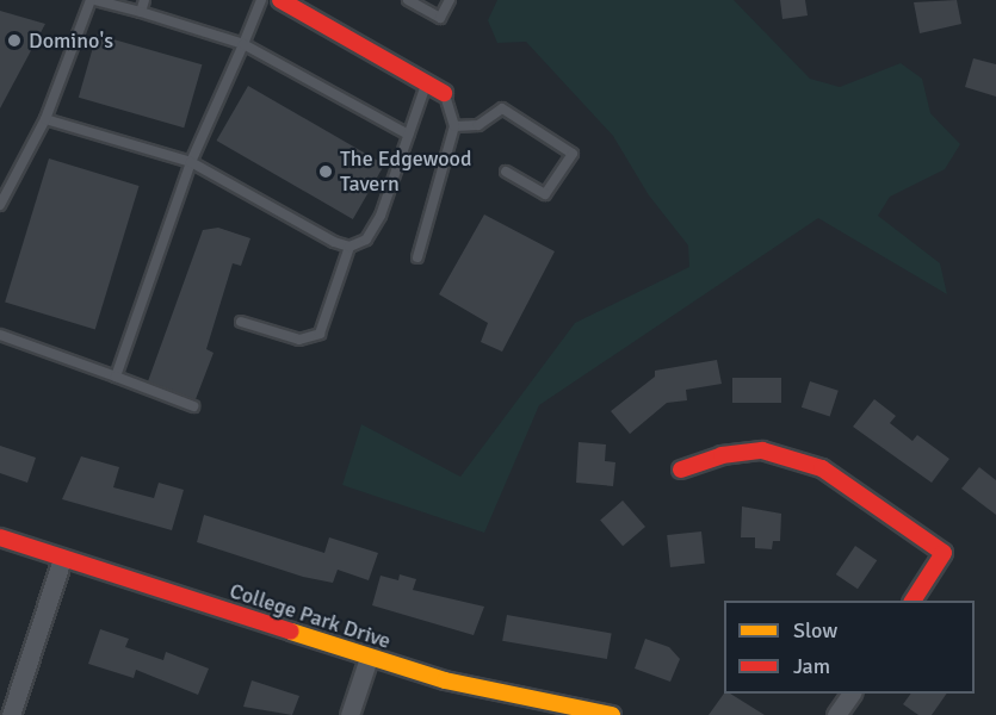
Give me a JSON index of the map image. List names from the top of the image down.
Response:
{
  "streets": {
    "street": ["College Park Drive"]
  },
  "places": ["Domino's", "The Edgewood Tavern"],
  "legend": ["Slow", "Jam"]
}
